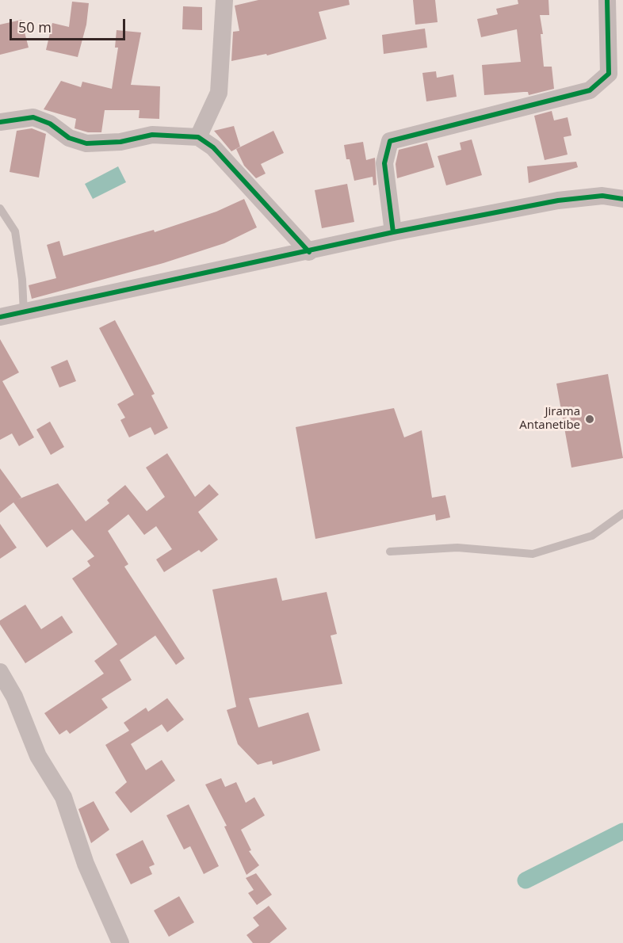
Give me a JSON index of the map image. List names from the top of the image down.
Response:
{
  "places": ["Jirama Antanetibe"],
  "scale_bar": "50 m"
}
